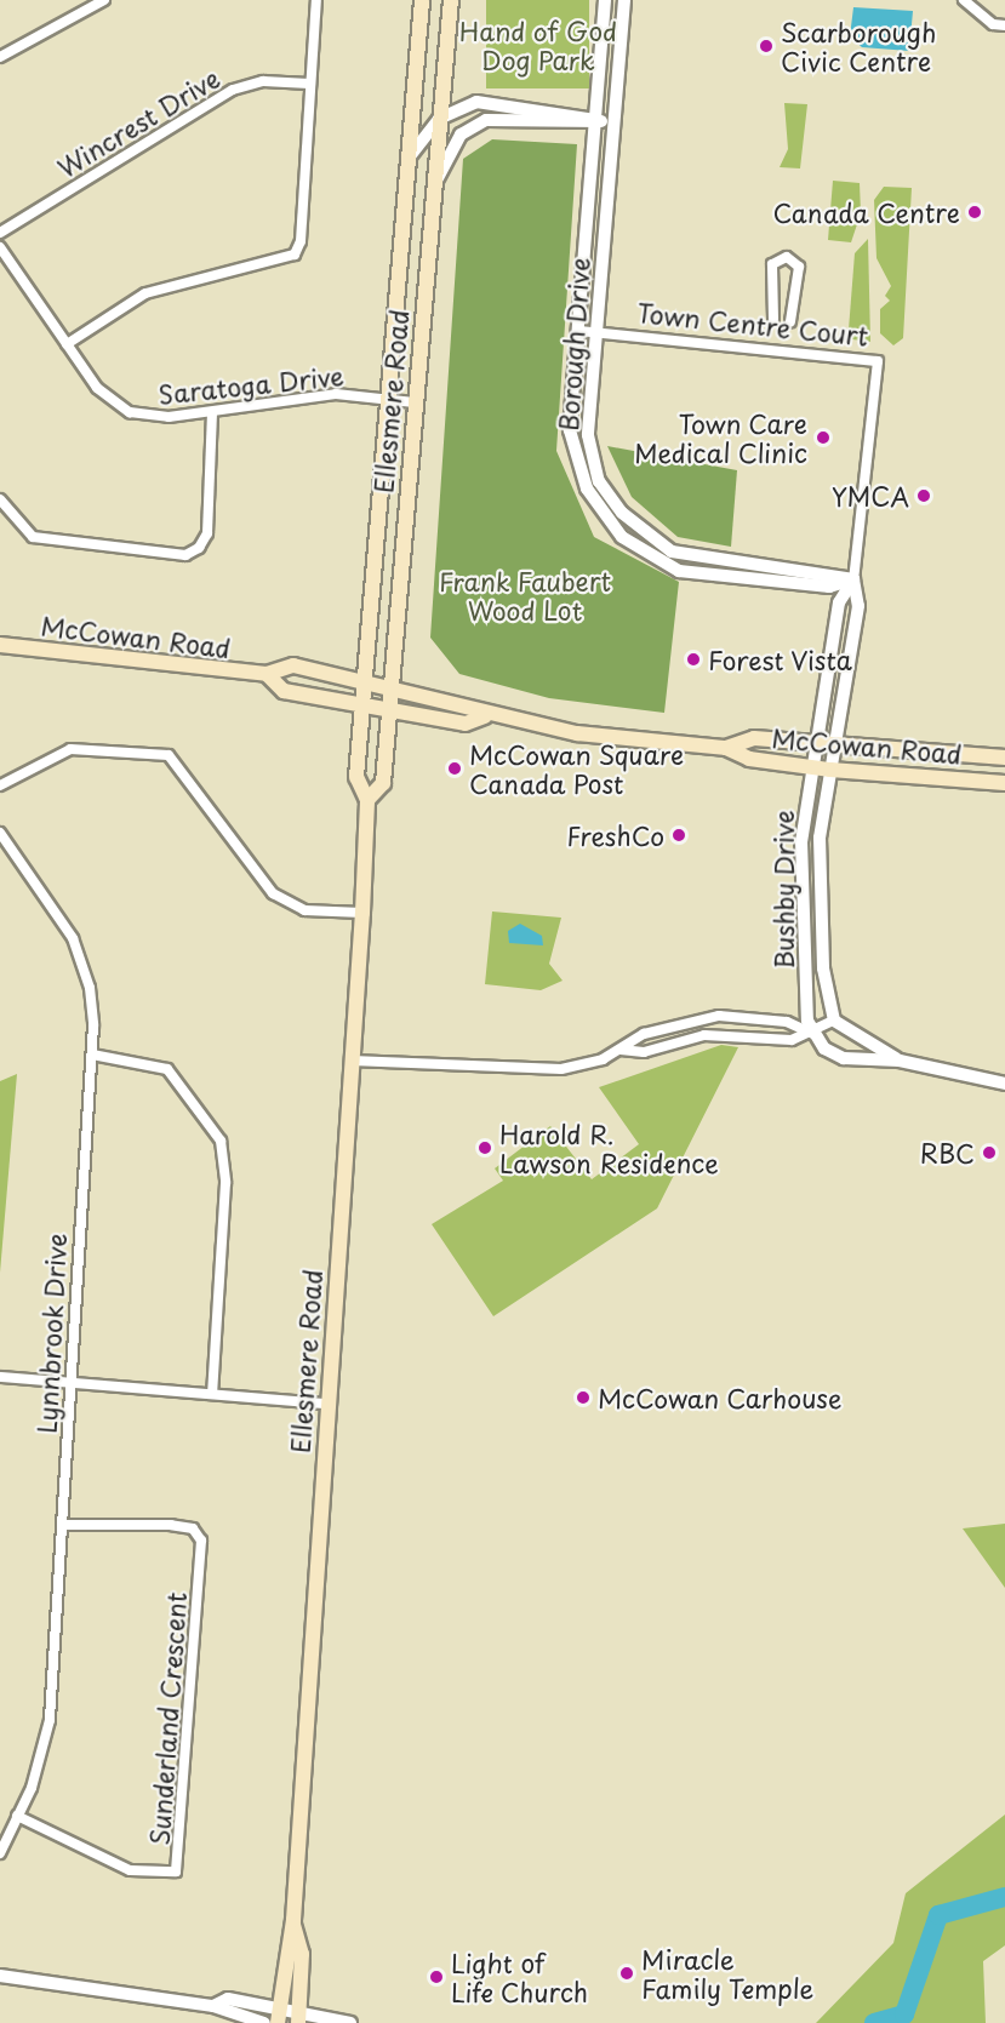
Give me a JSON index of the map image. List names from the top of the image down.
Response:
{
  "streets": {
    "main road": ["Ellesmere Road", "McCowan Road"],
    "street": [
      "Wincrest Drive",
      "Town Centre Court",
      "Borough Drive",
      "Saratoga Drive",
      "Bushby Drive",
      "Lynnbrook Drive",
      "Sunderland Crescent"
    ]
  },
  "crossings": [
    ["Town Centre Court", "Borough Drive"],
    ["Town Centre Court", "McCowan Road"],
    ["Town Centre Court", "Bushby Drive"],
    ["Saratoga Drive", "Ellesmere Road"],
    ["Ellesmere Road", "McCowan Road"],
    ["McCowan Road", "Bushby Drive"],
    ["Lynnbrook Drive", "Sunderland Crescent"]
  ],
  "parks": ["Hand of God Dog Park", "Frank Faubert Wood Lot"],
  "places": [
    "Scarborough Civic Centre",
    "Canada Centre",
    "Town Care Medical Clinic",
    "YMCA",
    "Forest Vista",
    "McCowan Square Canada Post",
    "FreshCo",
    "Harold R. Lawson Residence",
    "RBC",
    "McCowan Carhouse",
    "Miracle Family Temple",
    "Light of Life Church"
  ]
}
